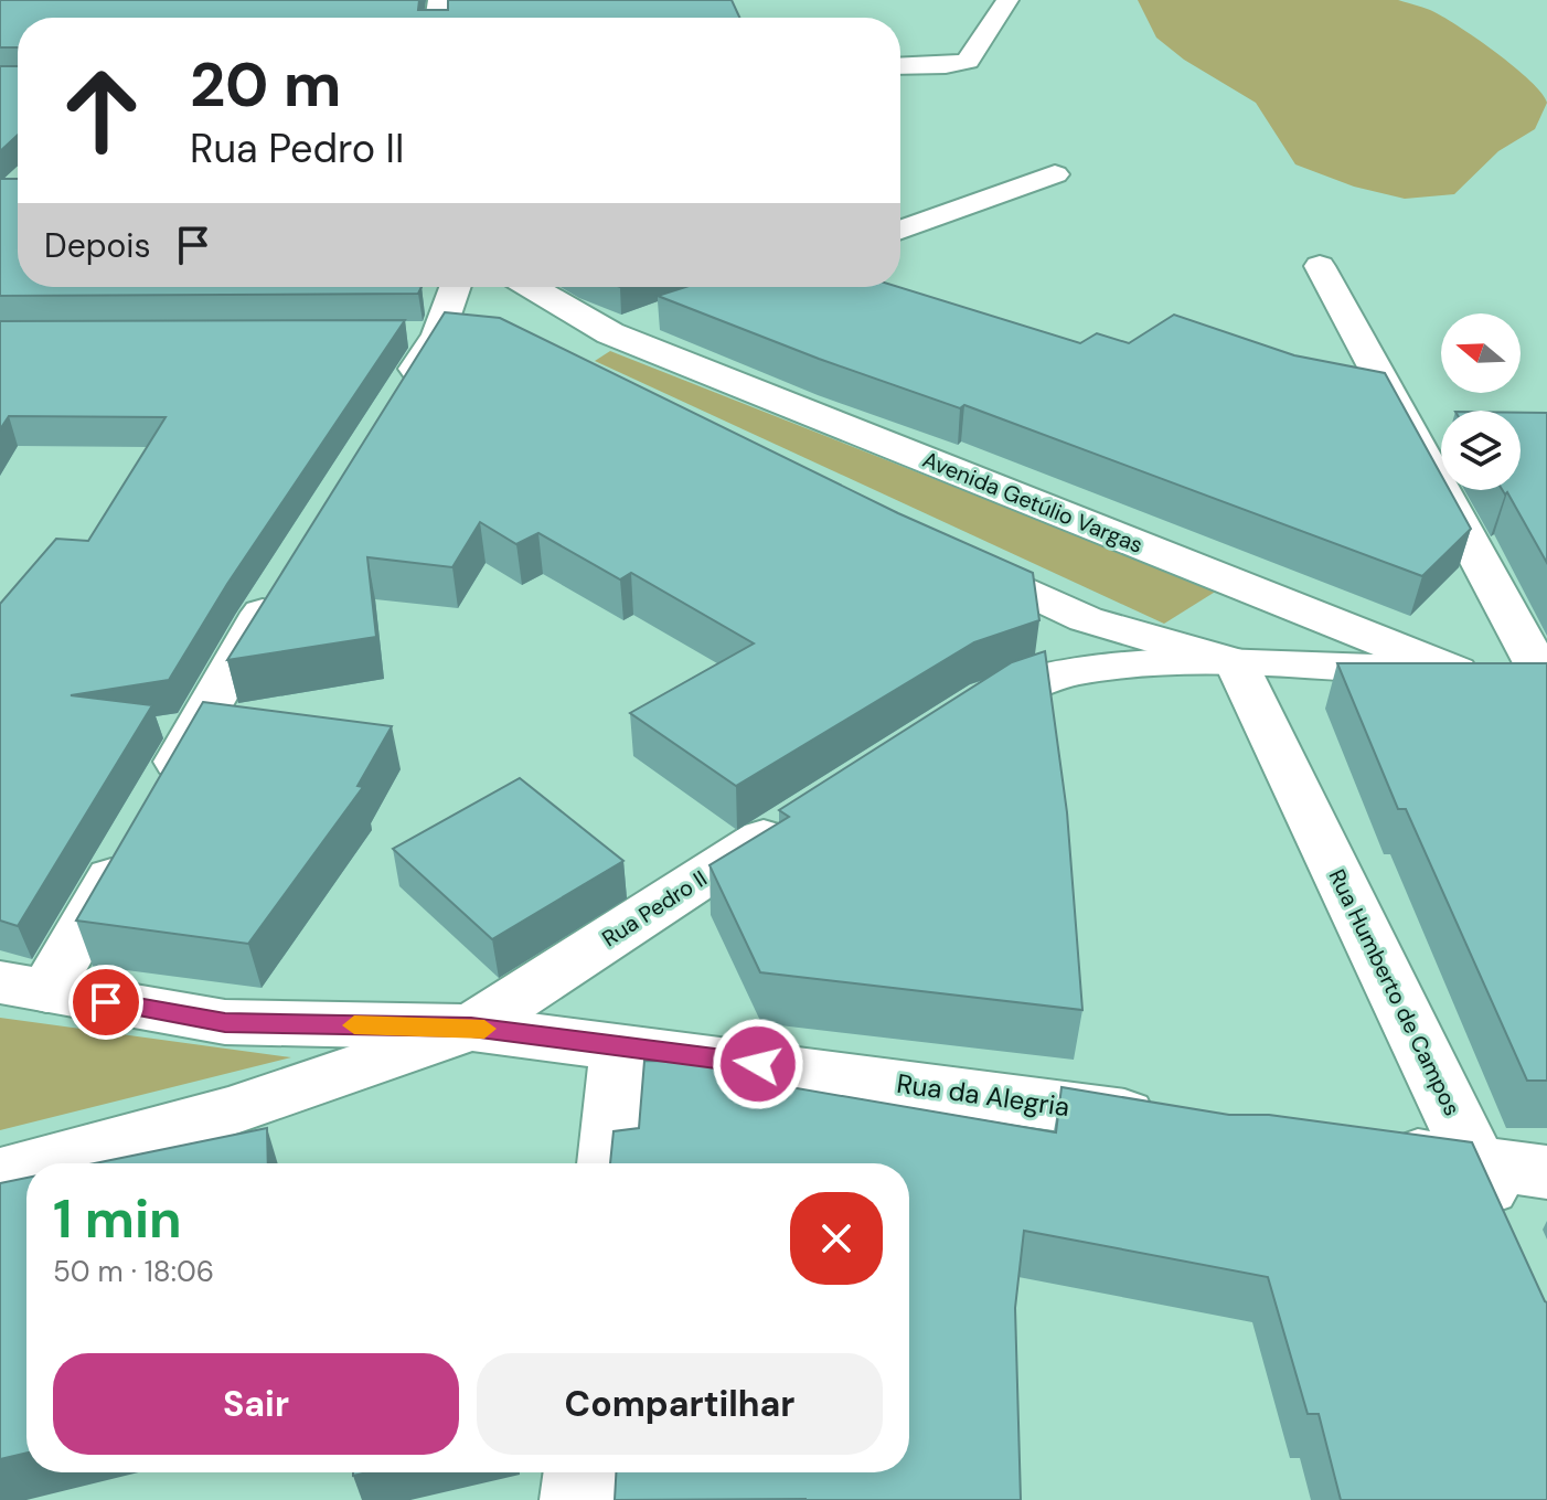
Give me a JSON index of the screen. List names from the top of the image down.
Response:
{
  "streets": {
    "street": [
      "Avenida Getúlio Vargas",
      "Rua Pedro II",
      "Rua Humberto de Campos",
      "Rua da Alegria"
    ]
  },
  "crossings": [
    ["Rua Pedro II", "Rua da Alegria"]
  ],
  "north": "left",
  "page": {
    "turn": ["20 m", "Rua Pedro II"],
    "then": "Depois",
    "heading": ["1 min", "50 m · 18:06"],
    "buttons": ["Sair", "Compartilhar"]
  }
}
